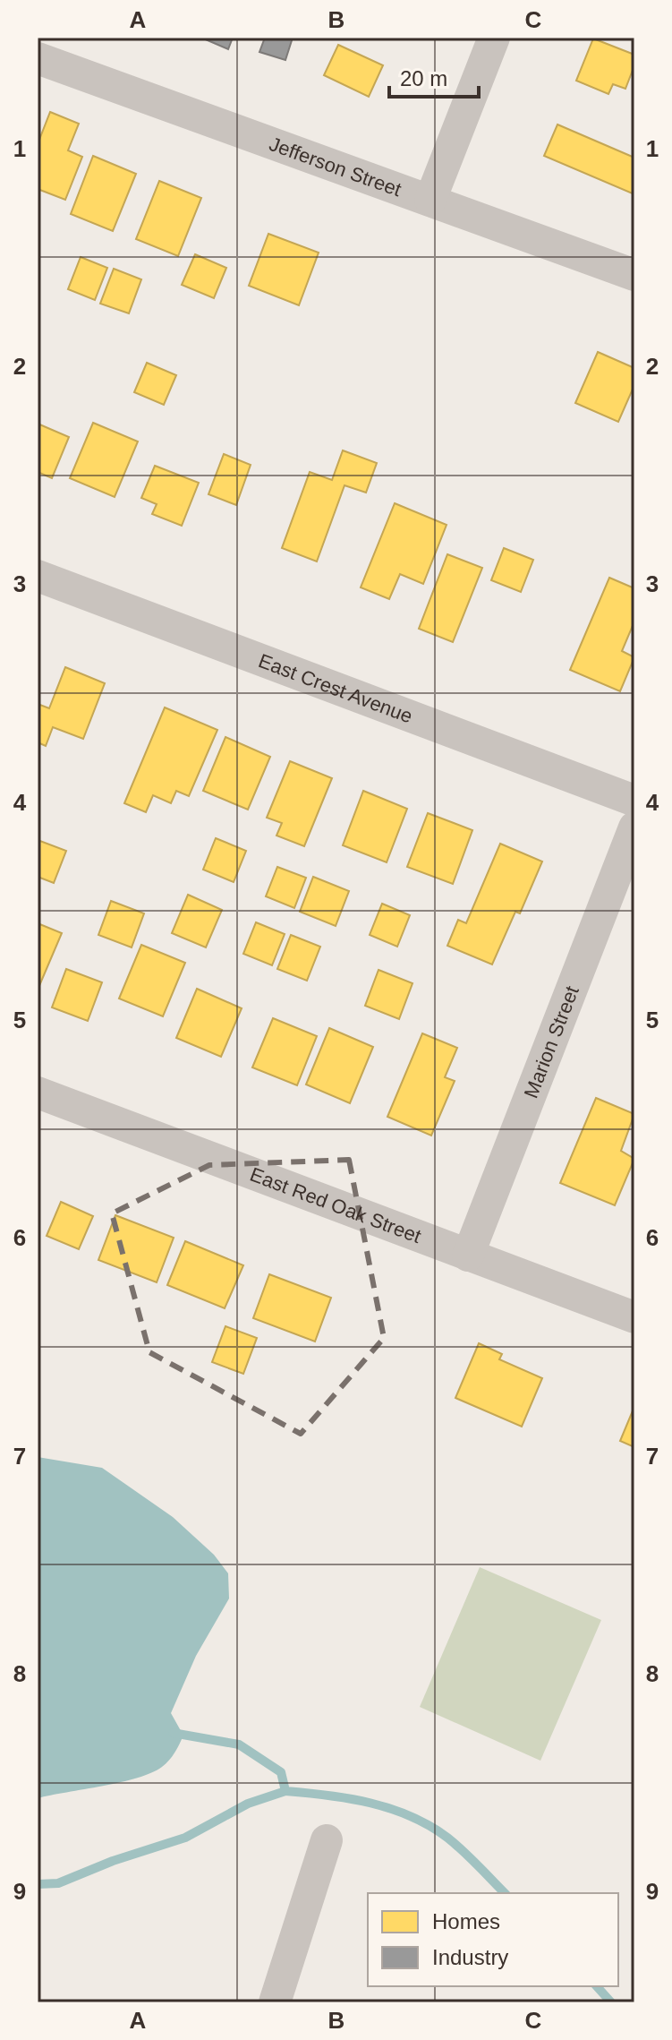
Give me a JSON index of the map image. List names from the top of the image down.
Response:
{
  "streets": {
    "street": [
      "Jefferson Street",
      "East Crest Avenue",
      "Marion Street",
      "East Red Oak Street"
    ]
  },
  "crossings": [
    ["Marion Street", "East Red Oak Street"]
  ],
  "legend": ["Homes", "Industry"],
  "scale_bar": "20 m",
  "grid": {
    "columns": ["A", "B", "C"],
    "rows": [
      "1",
      "2",
      "3",
      "4",
      "5",
      "6",
      "7",
      "8",
      "9"
    ]
  }
}
